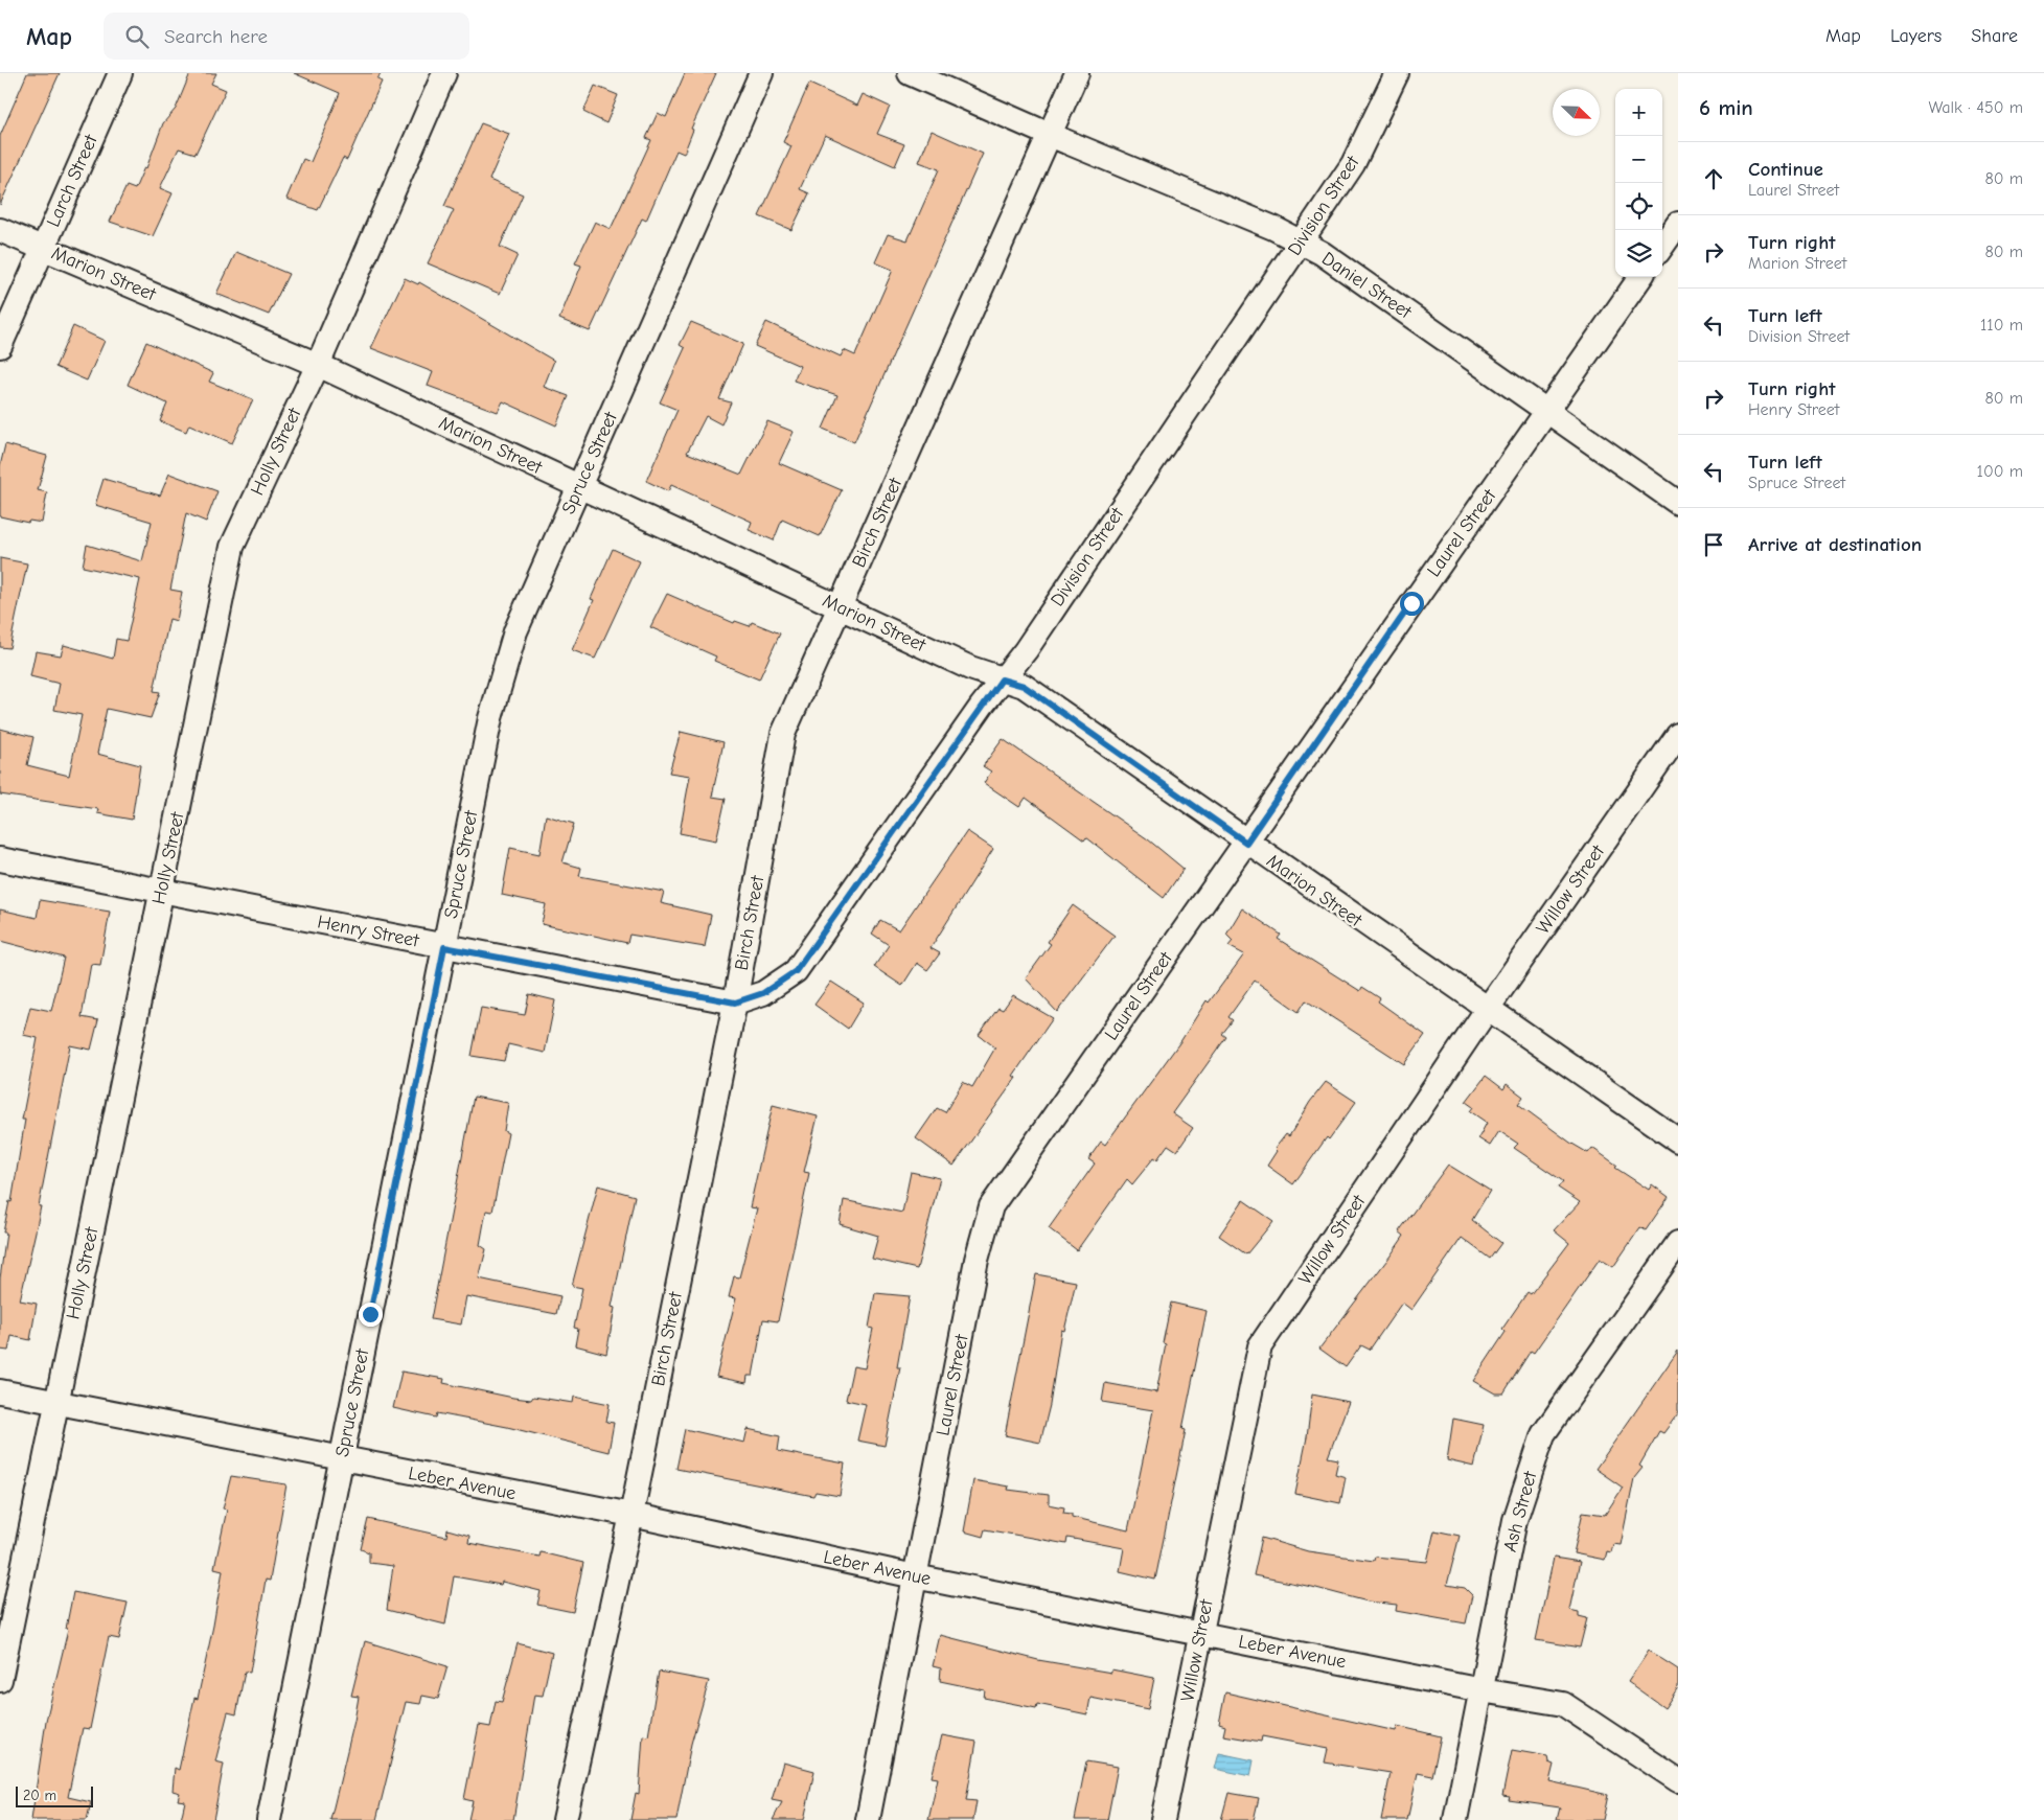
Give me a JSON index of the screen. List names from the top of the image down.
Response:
{
  "streets": {
    "street": [
      "Larch Street",
      "Division Street",
      "Marion Street",
      "Daniel Street",
      "Holly Street",
      "Spruce Street",
      "Birch Street",
      "Laurel Street",
      "Willow Street",
      "Henry Street",
      "Leber Avenue",
      "Ash Street"
    ]
  },
  "crossings": [
    ["Larch Street", "Marion Street"],
    ["Division Street", "Marion Street"],
    ["Division Street", "Daniel Street"],
    ["Division Street", "Birch Street"],
    ["Division Street", "Henry Street"],
    ["Marion Street", "Holly Street"],
    ["Marion Street", "Spruce Street"],
    ["Marion Street", "Birch Street"],
    ["Marion Street", "Laurel Street"],
    ["Marion Street", "Willow Street"],
    ["Daniel Street", "Birch Street"],
    ["Daniel Street", "Laurel Street"],
    ["Holly Street", "Henry Street"],
    ["Holly Street", "Leber Avenue"],
    ["Spruce Street", "Henry Street"],
    ["Spruce Street", "Leber Avenue"],
    ["Birch Street", "Henry Street"],
    ["Birch Street", "Leber Avenue"],
    ["Laurel Street", "Leber Avenue"],
    ["Willow Street", "Leber Avenue"],
    ["Leber Avenue", "Ash Street"]
  ],
  "scale_bar": "20 m",
  "north": "bottom right",
  "page": {
    "header": "Map",
    "search": "Search here",
    "nav": ["Map", "Layers", "Share"],
    "heading": ["6 min", "Walk · 450 m"],
    "map_buttons": ["+", "−"],
    "list": [
      ["Continue", "Laurel Street", "80 m"],
      ["Turn right", "Marion Street", "80 m"],
      ["Turn left", "Division Street", "110 m"],
      ["Turn right", "Henry Street", "80 m"],
      ["Turn left", "Spruce Street", "100 m"],
      "Arrive at destination"
    ],
    "scale": "20 m"
  }
}
